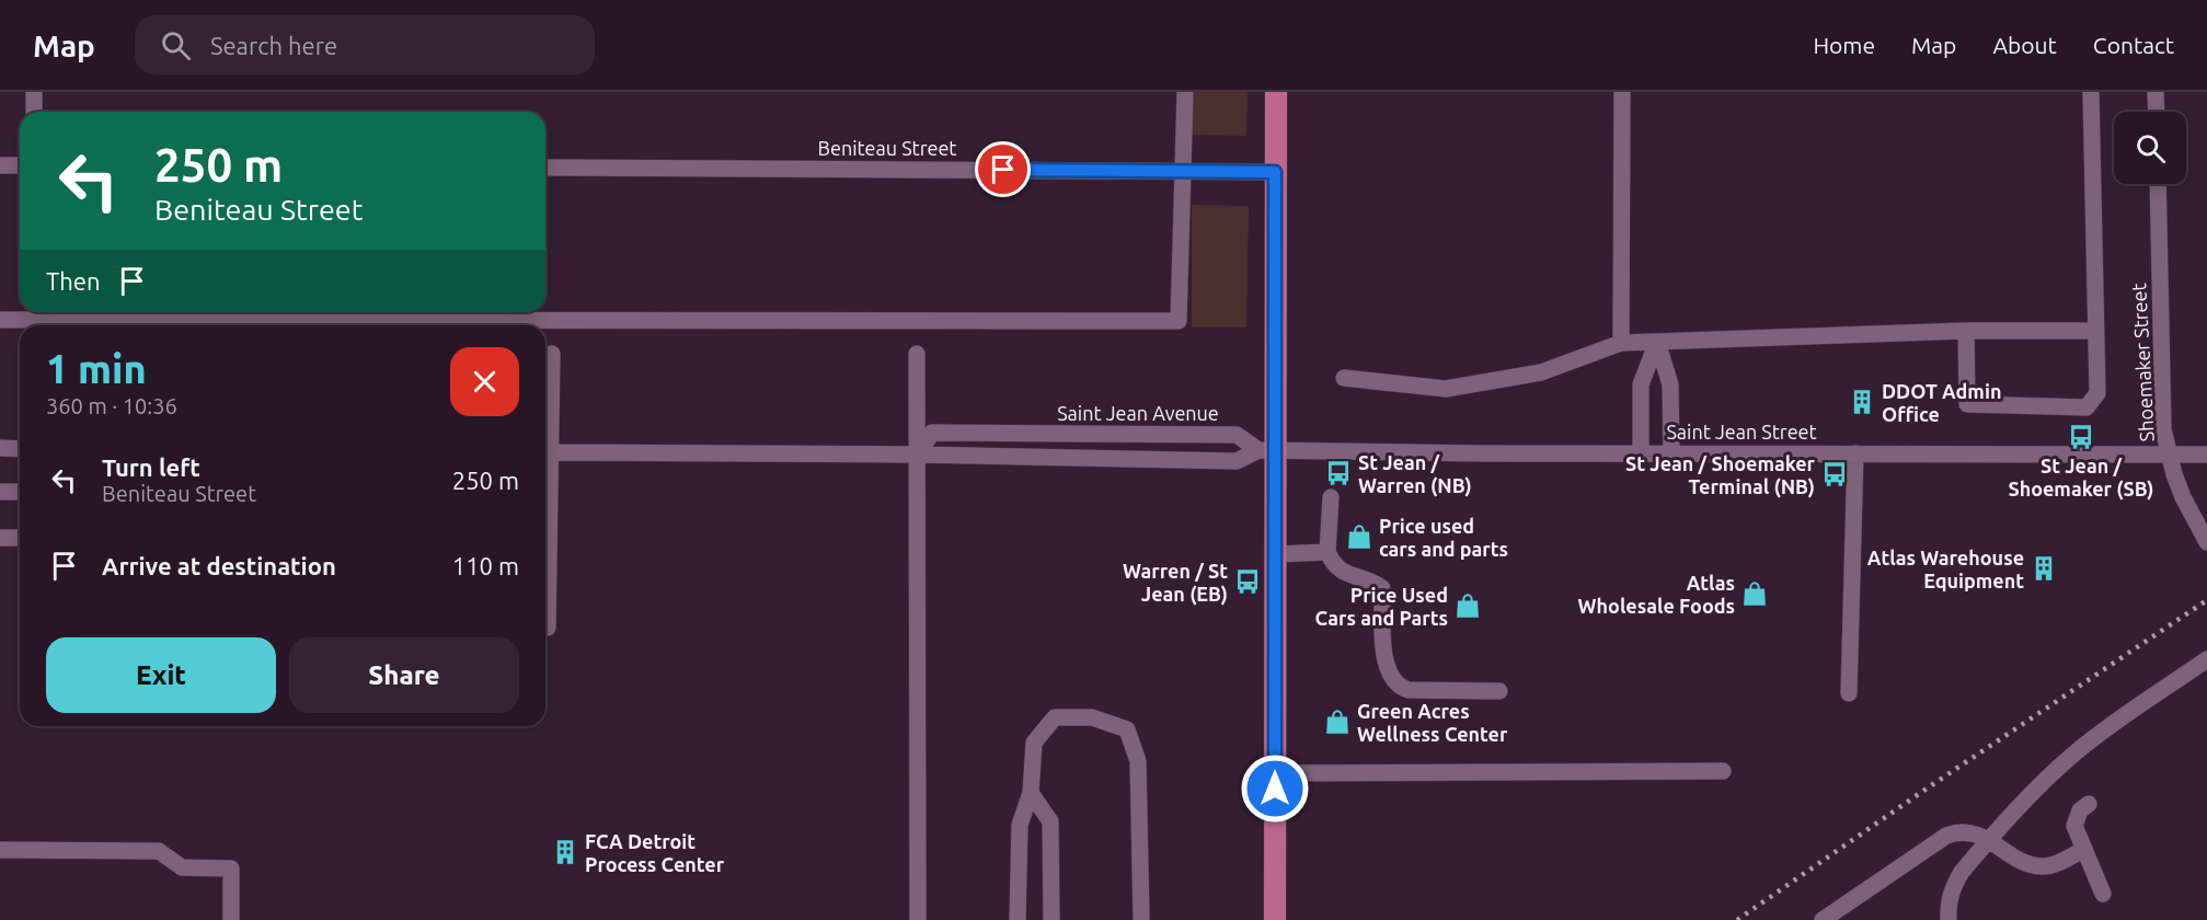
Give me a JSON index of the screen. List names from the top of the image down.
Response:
{
  "streets": {
    "street": [
      "Beniteau Street",
      "Shoemaker Street",
      "Saint Jean Avenue",
      "Saint Jean Street"
    ]
  },
  "crossings": [
    ["Shoemaker Street", "Saint Jean Street"],
    ["Saint Jean Avenue", "Saint Jean Street"]
  ],
  "places": {
    "building": ["DDOT Admin Office", "Atlas Warehouse Equipment", "FCA Detroit Process Center"],
    "bus stop": [
      "St Jean / Shoemaker (SB)",
      "St Jean / Warren (NB)",
      "St Jean / Shoemaker Terminal (NB)",
      "Warren / St Jean (EB)"
    ],
    "shop": [
      "Price used cars and parts",
      "Atlas Wholesale Foods",
      "Price Used Cars and Parts",
      "Green Acres Wellness Center"
    ]
  },
  "page": {
    "header": "Map",
    "search": "Search here",
    "nav": [
      "Home",
      "Map",
      "About",
      "Contact"
    ],
    "turn": ["250 m", "Beniteau Street"],
    "then": "Then",
    "heading": ["1 min", "360 m · 10:36"],
    "list": [
      {
        "name": "Turn left",
        "note": "Beniteau Street",
        "value": "250 m"
      },
      {
        "name": "Arrive at destination",
        "value": "110 m"
      }
    ],
    "buttons": ["Exit", "Share"]
  }
}
